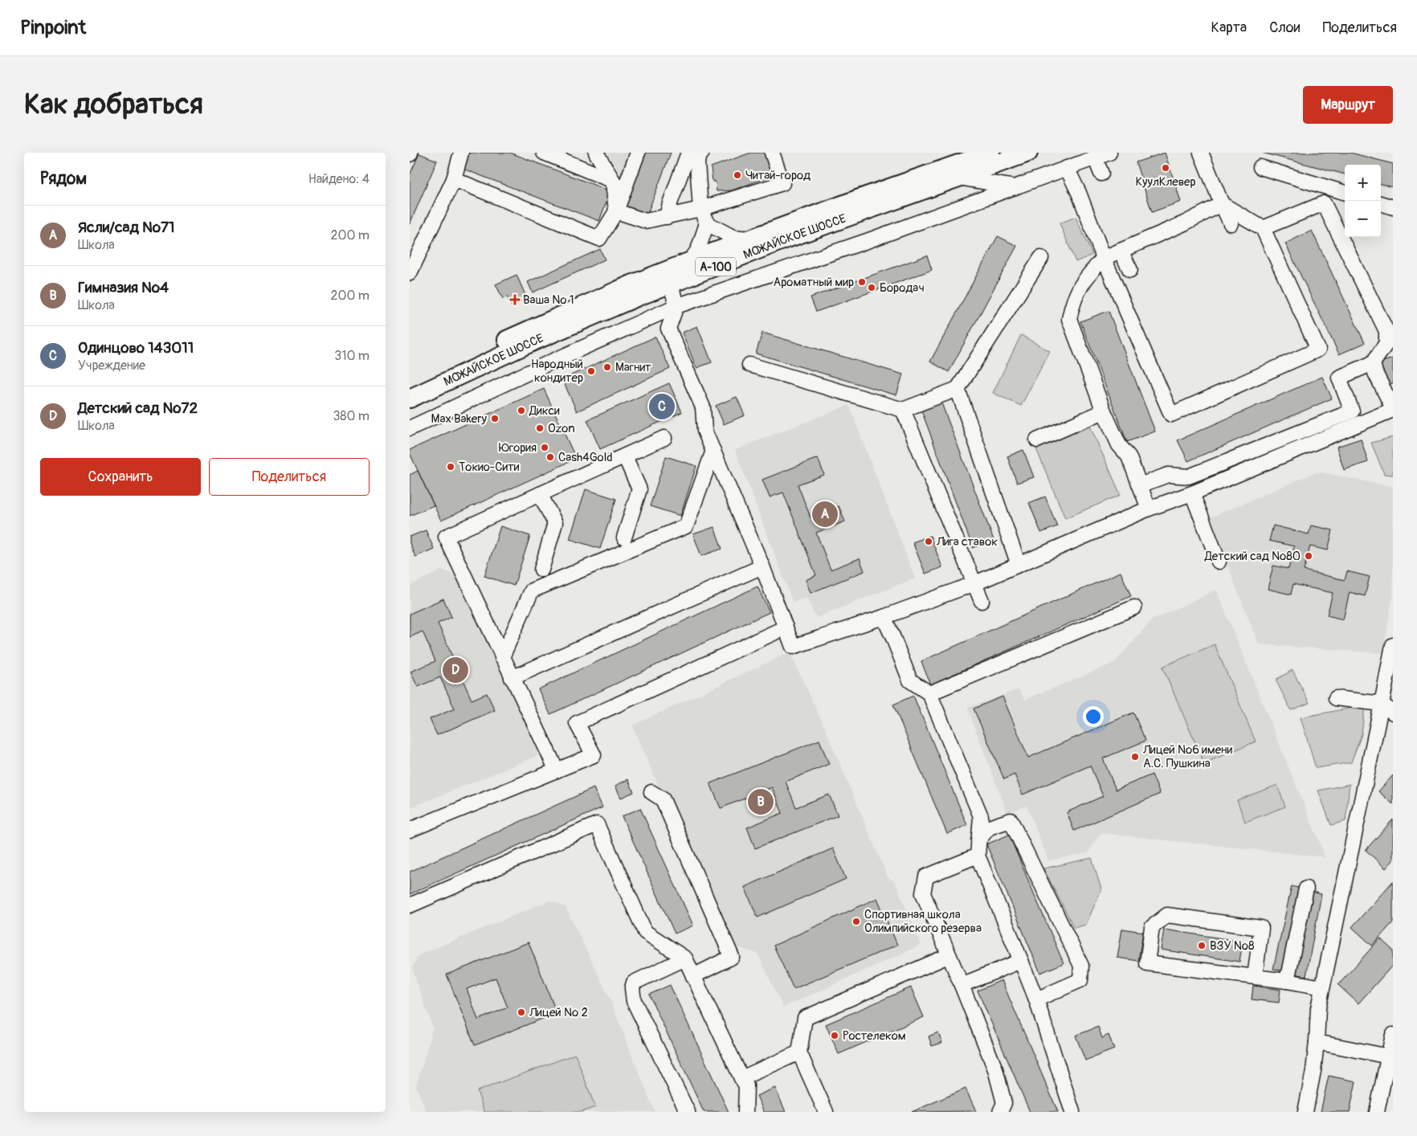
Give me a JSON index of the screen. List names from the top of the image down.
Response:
{
  "streets": {
    "main road": ["МОЖАЙСКОЕ ШОССЕ", "А-100"]
  },
  "places": {
    "other": [
      "КуулКлевер",
      "Читай-город",
      "Ароматный мир",
      "Бородач",
      "Магнит",
      "Народный кондитер",
      "Дикси",
      "Max Bakery",
      "Ozon",
      "Югория",
      "Cash4Gold",
      "Токио-Сити",
      "Лига ставок",
      "Детский сад №80",
      "Лицей №6 имени А.С. Пушкина",
      "Спортивная школа Олимпийского резерва",
      "ВЗУ №8",
      "Лицей № 2",
      "Ростелеком"
    ],
    "health": ["Ваша № 1"]
  },
  "page": {
    "header": "Pinpoint",
    "nav": ["Карта", "Слои", "Поделиться"],
    "buttons": [
      "Маршрут",
      ["Сохранить", "Поделиться"]
    ],
    "title": "Как добраться",
    "heading": ["Рядом", "Найдено: 4"],
    "map_buttons": ["+", "−"],
    "list": [
      {
        "mark": "A",
        "name": "Ясли/сад №71",
        "note": "Школа",
        "value": "200 m"
      },
      {
        "mark": "B",
        "name": "Гимназия №4",
        "note": "Школа",
        "value": "200 m"
      },
      {
        "mark": "C",
        "name": "Одинцово 143011",
        "note": "Учреждение",
        "value": "310 m"
      },
      {
        "mark": "D",
        "name": "Детский сад №72",
        "note": "Школа",
        "value": "380 m"
      }
    ],
    "pins": [
      "C",
      "A",
      "D",
      "B"
    ]
  }
}
